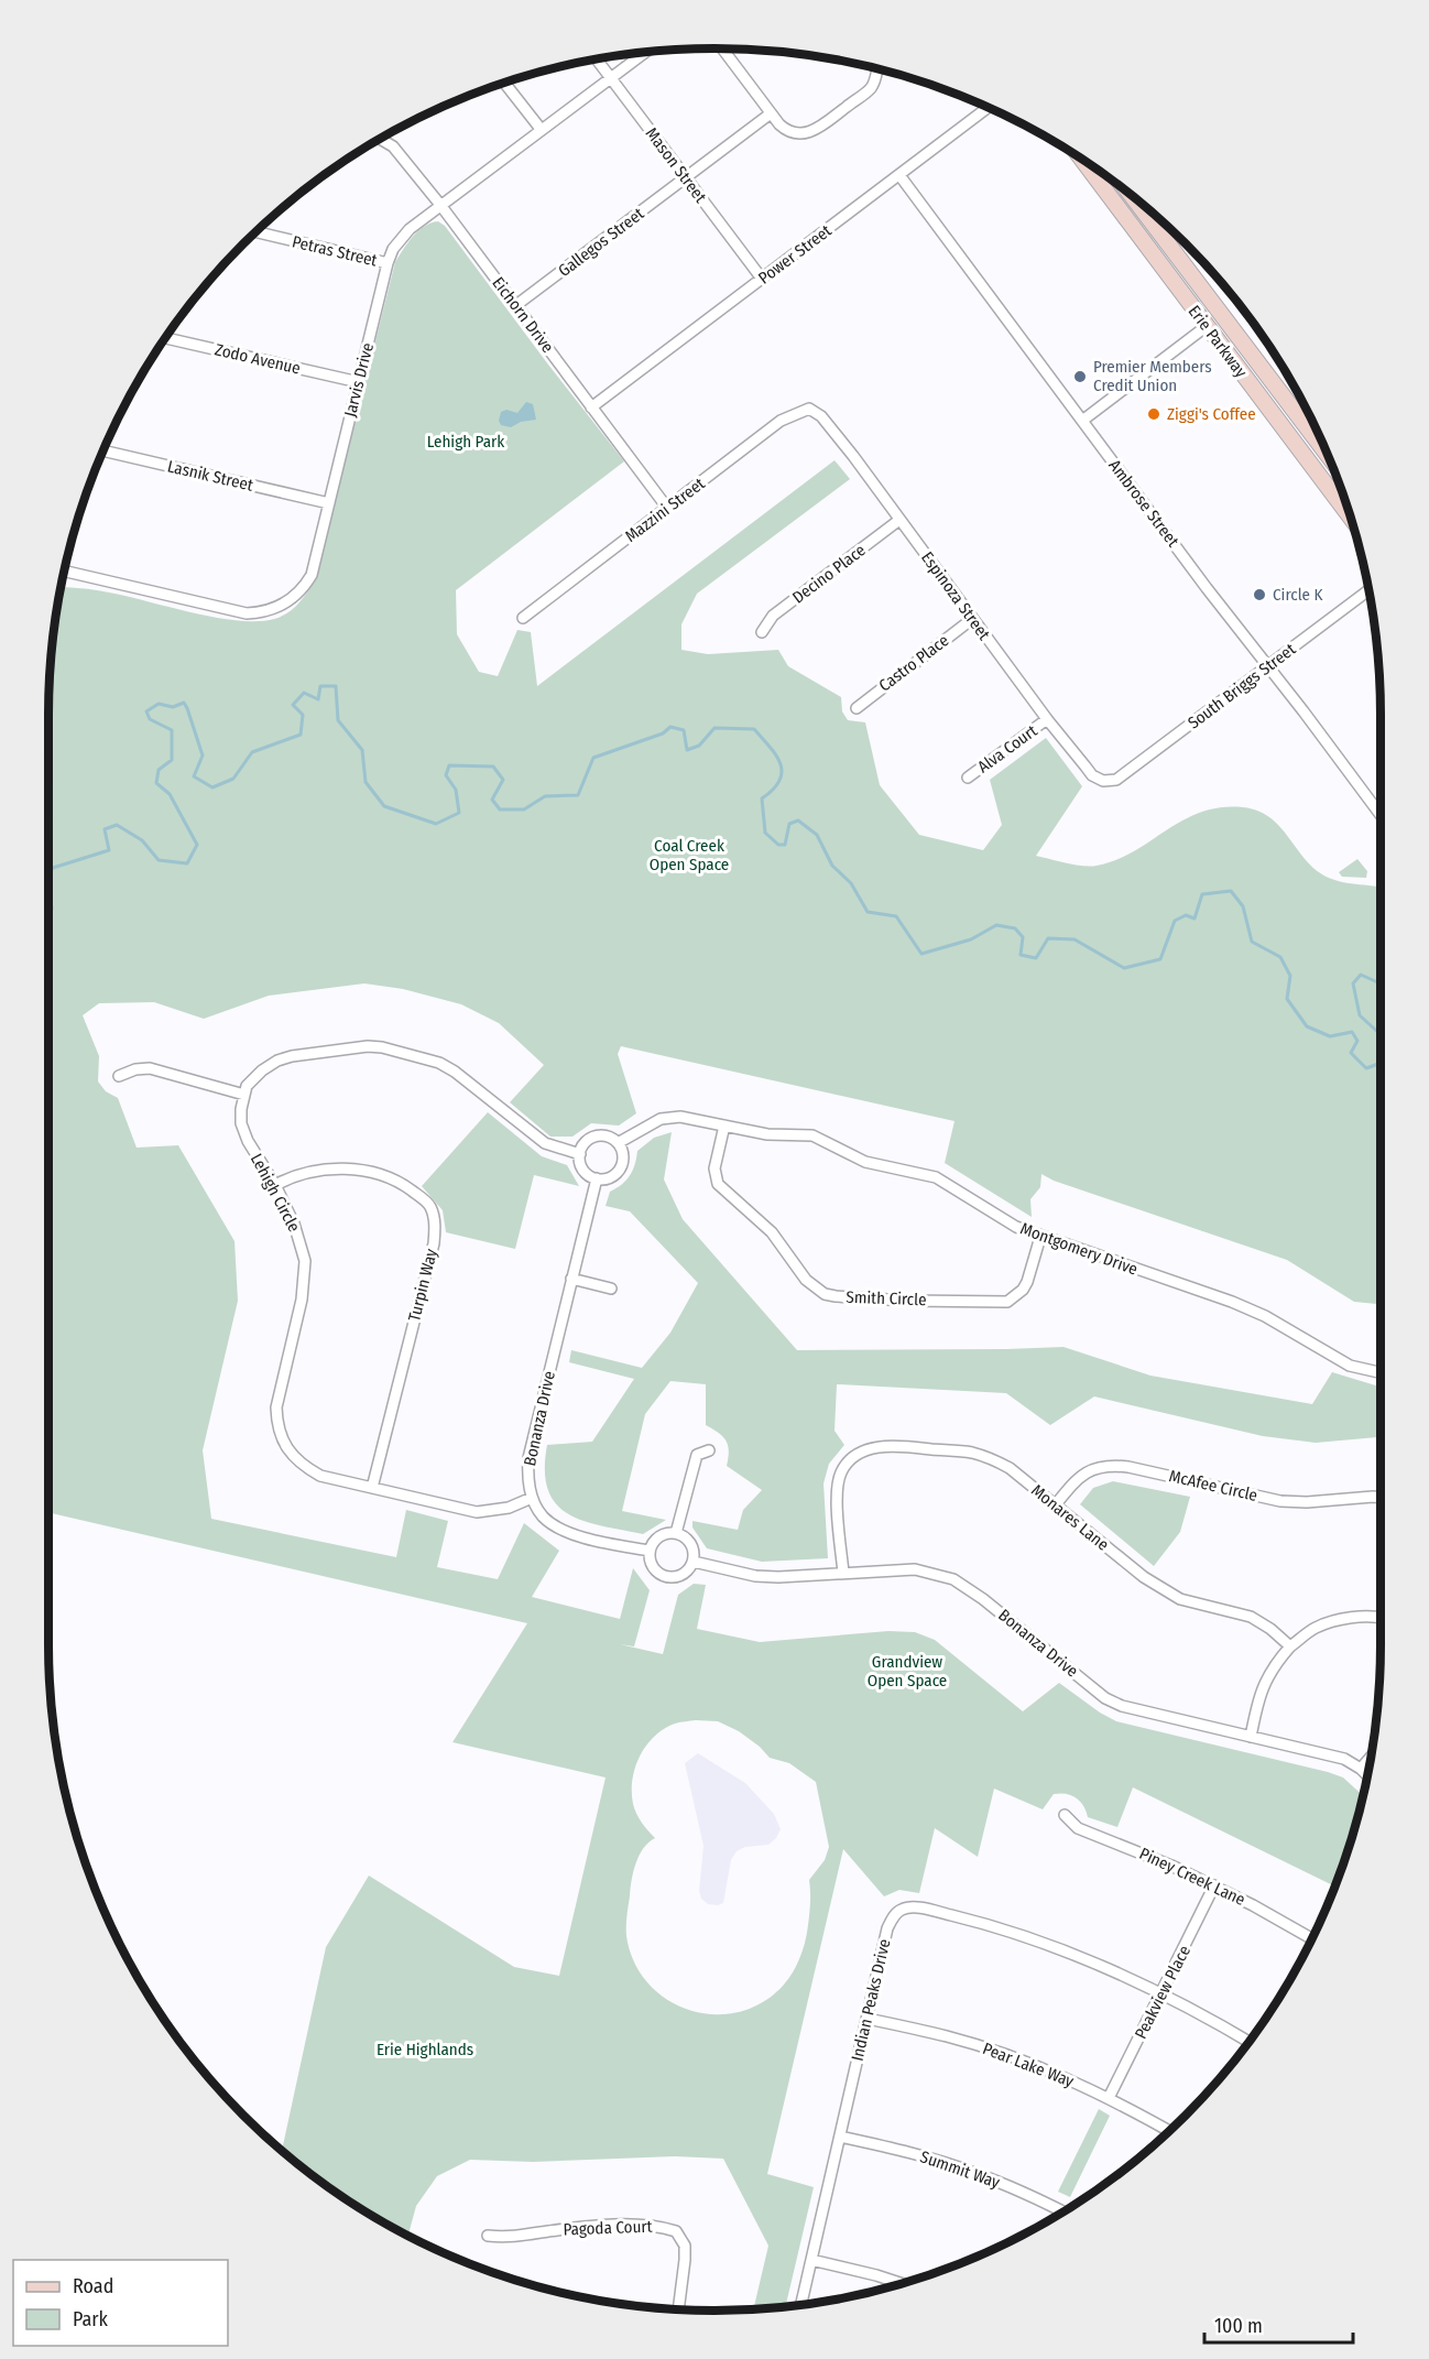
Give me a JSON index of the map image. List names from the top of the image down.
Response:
{
  "streets": {
    "main road": ["Erie Parkway"],
    "street": [
      "Mason Street",
      "Gallegos Street",
      "Petras Street",
      "Power Street",
      "Eichorn Drive",
      "Zodo Avenue",
      "Jarvis Drive",
      "Lasnik Street",
      "Ambrose Street",
      "Mazzini Street",
      "Decino Place",
      "Espinoza Street",
      "Castro Place",
      "South Briggs Street",
      "Alva Court",
      "Lehigh Circle",
      "Montgomery Drive",
      "Turpin Way",
      "Smith Circle",
      "Bonanza Drive",
      "McAfee Circle",
      "Monares Lane",
      "Piney Creek Lane",
      "Peakview Place",
      "Indian Peaks Drive",
      "Pear Lake Way",
      "Summit Way",
      "Pagoda Court"
    ]
  },
  "crossings": [
    ["Mason Street", "Gallegos Street"],
    ["Mason Street", "Power Street"],
    ["Mason Street", "Jarvis Drive"],
    ["Gallegos Street", "Eichorn Drive"],
    ["Petras Street", "Jarvis Drive"],
    ["Power Street", "Eichorn Drive"],
    ["Power Street", "Ambrose Street"],
    ["Eichorn Drive", "Jarvis Drive"],
    ["Eichorn Drive", "Mazzini Street"],
    ["Zodo Avenue", "Jarvis Drive"],
    ["Jarvis Drive", "Lasnik Street"],
    ["Ambrose Street", "South Briggs Street"],
    ["Mazzini Street", "Espinoza Street"],
    ["Decino Place", "Espinoza Street"],
    ["Espinoza Street", "Castro Place"],
    ["Espinoza Street", "South Briggs Street"],
    ["Espinoza Street", "Alva Court"],
    ["Lehigh Circle", "Turpin Way"],
    ["Lehigh Circle", "Bonanza Drive"],
    ["Montgomery Drive", "Smith Circle"],
    ["Bonanza Drive", "Monares Lane"],
    ["McAfee Circle", "Monares Lane"],
    ["Piney Creek Lane", "Peakview Place"],
    ["Peakview Place", "Indian Peaks Drive"],
    ["Peakview Place", "Pear Lake Way"],
    ["Indian Peaks Drive", "Pear Lake Way"],
    ["Indian Peaks Drive", "Summit Way"]
  ],
  "parks": [
    "Lehigh Park",
    "Coal Creek Open Space",
    "Grandview Open Space",
    "Erie Highlands"
  ],
  "places": ["Premier Members Credit Union", "Ziggi's Coffee", "Circle K"],
  "legend": ["Road", "Park"],
  "scale_bar": "100 m"
}
